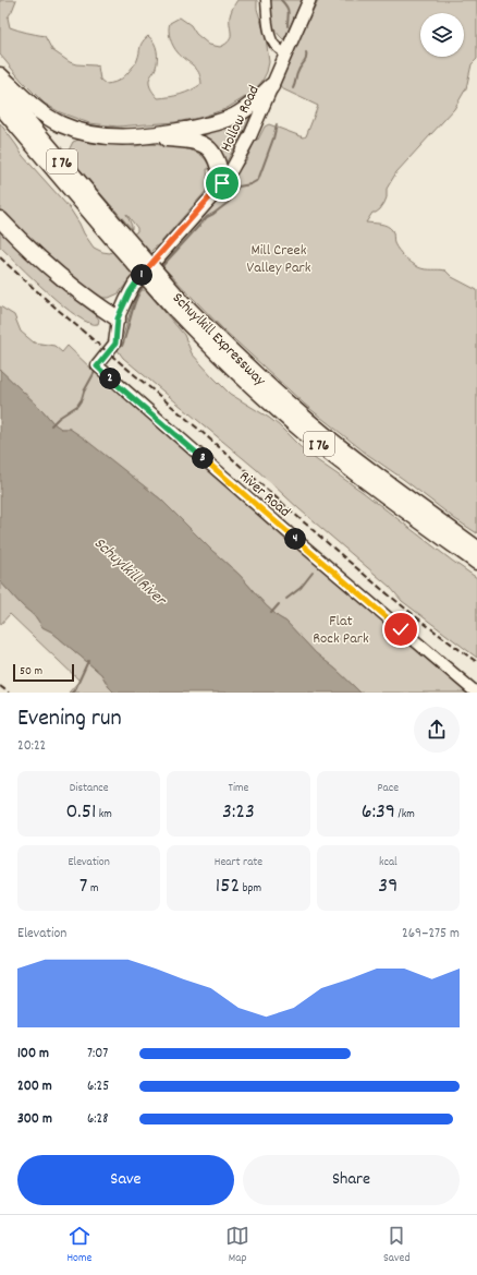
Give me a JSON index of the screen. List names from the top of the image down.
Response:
{
  "streets": {
    "highway": ["I 76", "Schuylkill Expressway"],
    "main road": ["Hollow Road"],
    "street": ["River Road"]
  },
  "crossings": [
    ["Hollow Road", "River Road"]
  ],
  "water": ["Schuylkill River"],
  "parks": ["Mill Creek Valley Park", "Flat Rock Park"],
  "scale_bar": "50 m",
  "page": {
    "pins": [
      "1",
      "2",
      "3",
      "4"
    ],
    "scale": "50 m",
    "heading": ["Evening run", "20:22"],
    "stats": [
      ["Distance", "0.51 km"],
      ["Time", "3:23"],
      ["Pace", "6:39 /km"],
      ["Elevation", "7 m"],
      ["Heart rate", "152 bpm"],
      ["kcal", "39"]
    ],
    "chart": ["Elevation", "269–275 m"],
    "list": [
      {
        "name": "100 m",
        "note": "7:07"
      },
      {
        "name": "200 m",
        "note": "6:25"
      },
      {
        "name": "300 m",
        "note": "6:28"
      }
    ],
    "buttons": ["Save", "Share"],
    "tabs": ["Home", "Map", "Saved"]
  }
}
